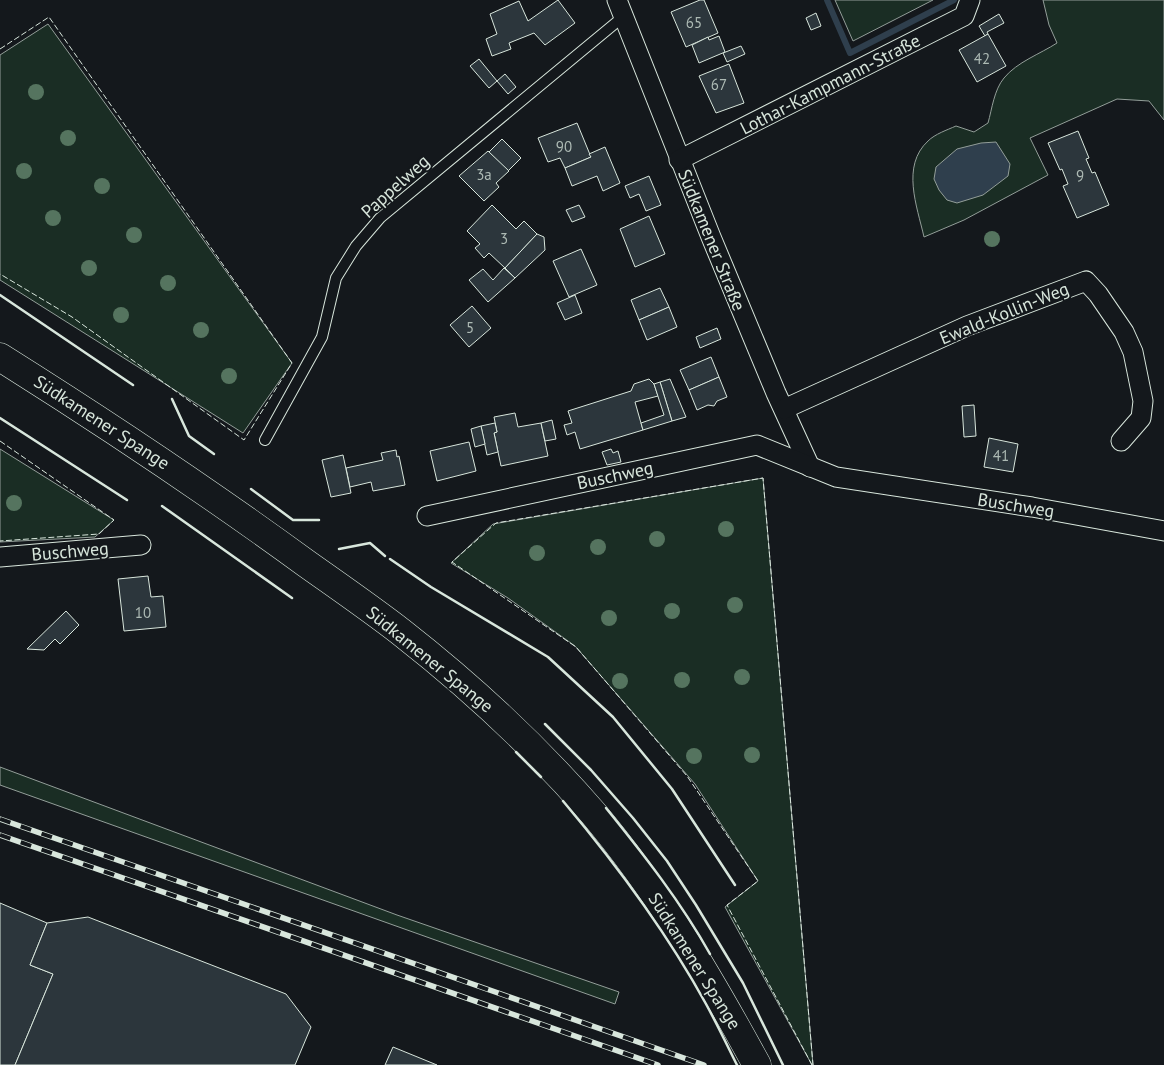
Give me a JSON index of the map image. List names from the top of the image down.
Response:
{
  "streets": {
    "street": [
      "Lothar-Kampmann-Straße",
      "Südkamener Straße",
      "Ewald-Kollin-Weg",
      "Südkamener Spange",
      "Buschweg"
    ],
    "lane": ["Pappelweg"]
  },
  "crossings": [
    ["Lothar-Kampmann-Straße", "Südkamener Straße"],
    ["Pappelweg", "Südkamener Straße"],
    ["Südkamener Straße", "Ewald-Kollin-Weg"],
    ["Südkamener Straße", "Buschweg"]
  ],
  "house_numbers": [
    "65",
    "42",
    "67",
    "90",
    "3a",
    "9",
    "3",
    "5",
    "41",
    "10"
  ]
}
